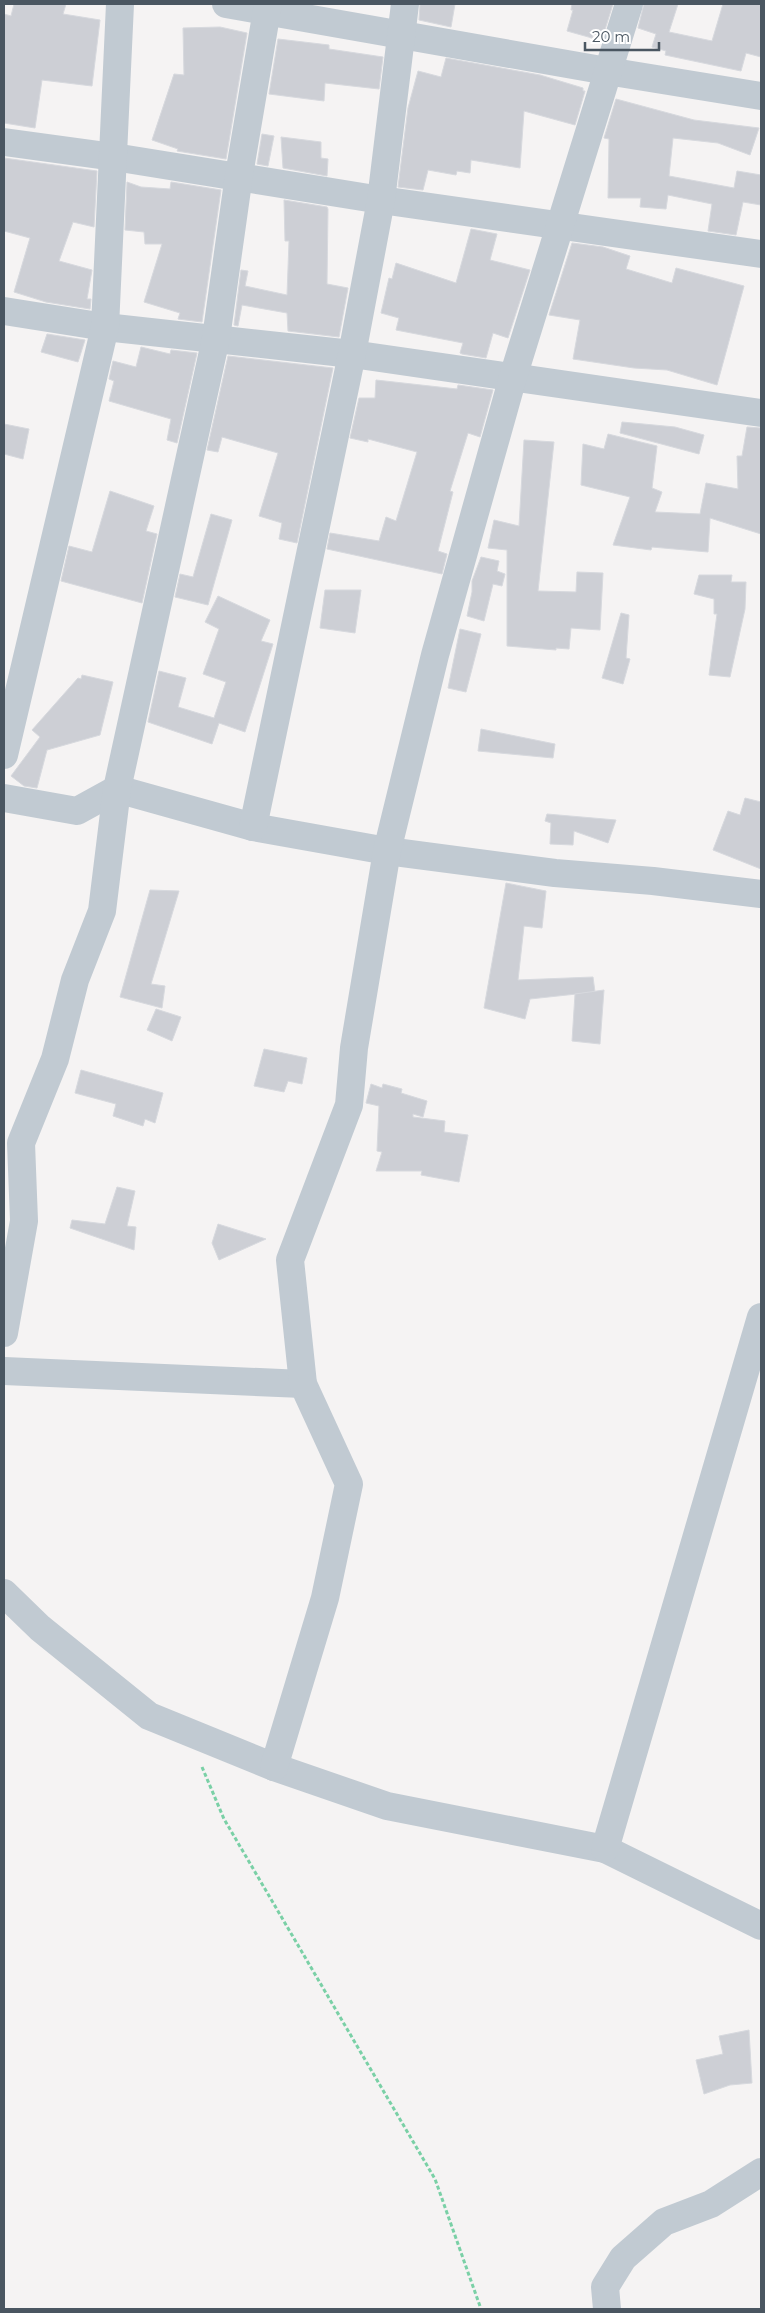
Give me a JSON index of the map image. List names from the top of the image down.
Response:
{
  "scale_bar": "20 m"
}
